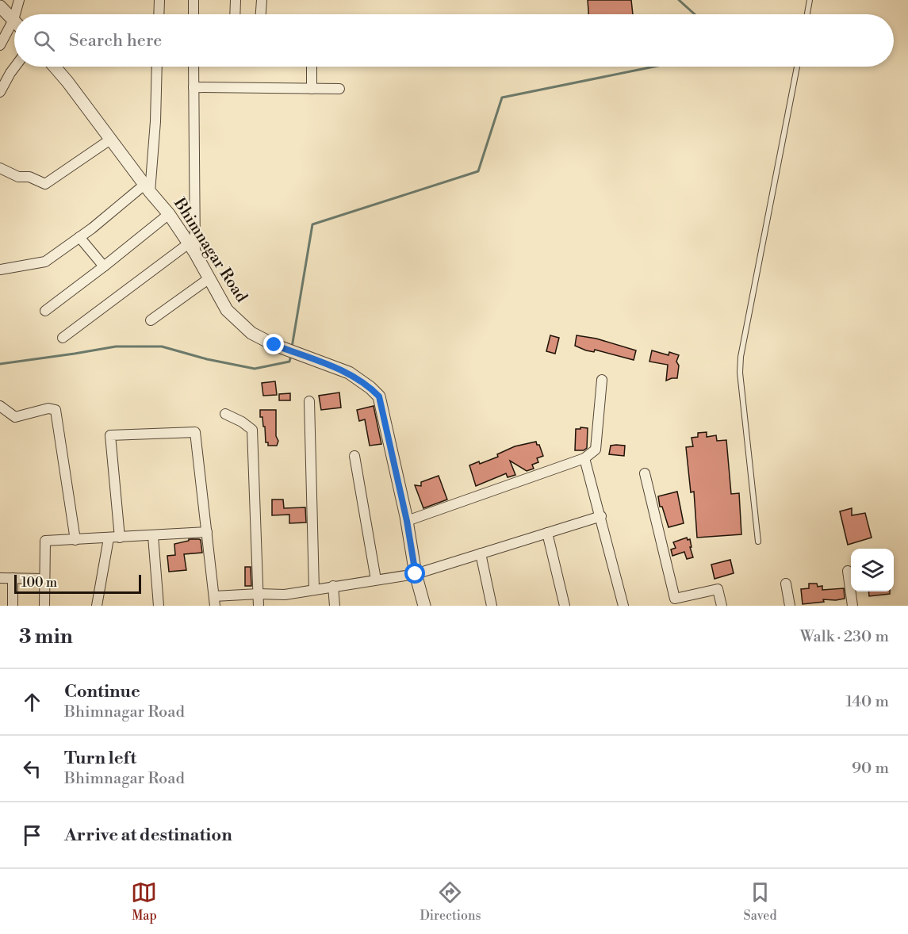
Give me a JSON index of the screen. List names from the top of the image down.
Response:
{
  "streets": {
    "street": ["Bhimnagar Road"]
  },
  "scale_bar": "100 m",
  "page": {
    "search": "Search here",
    "scale": "100 m",
    "heading": ["3 min", "Walk · 230 m"],
    "list": [
      ["Continue", "Bhimnagar Road", "140 m"],
      ["Turn left", "Bhimnagar Road", "90 m"],
      "Arrive at destination"
    ],
    "nav": ["Map", "Directions", "Saved"]
  }
}
